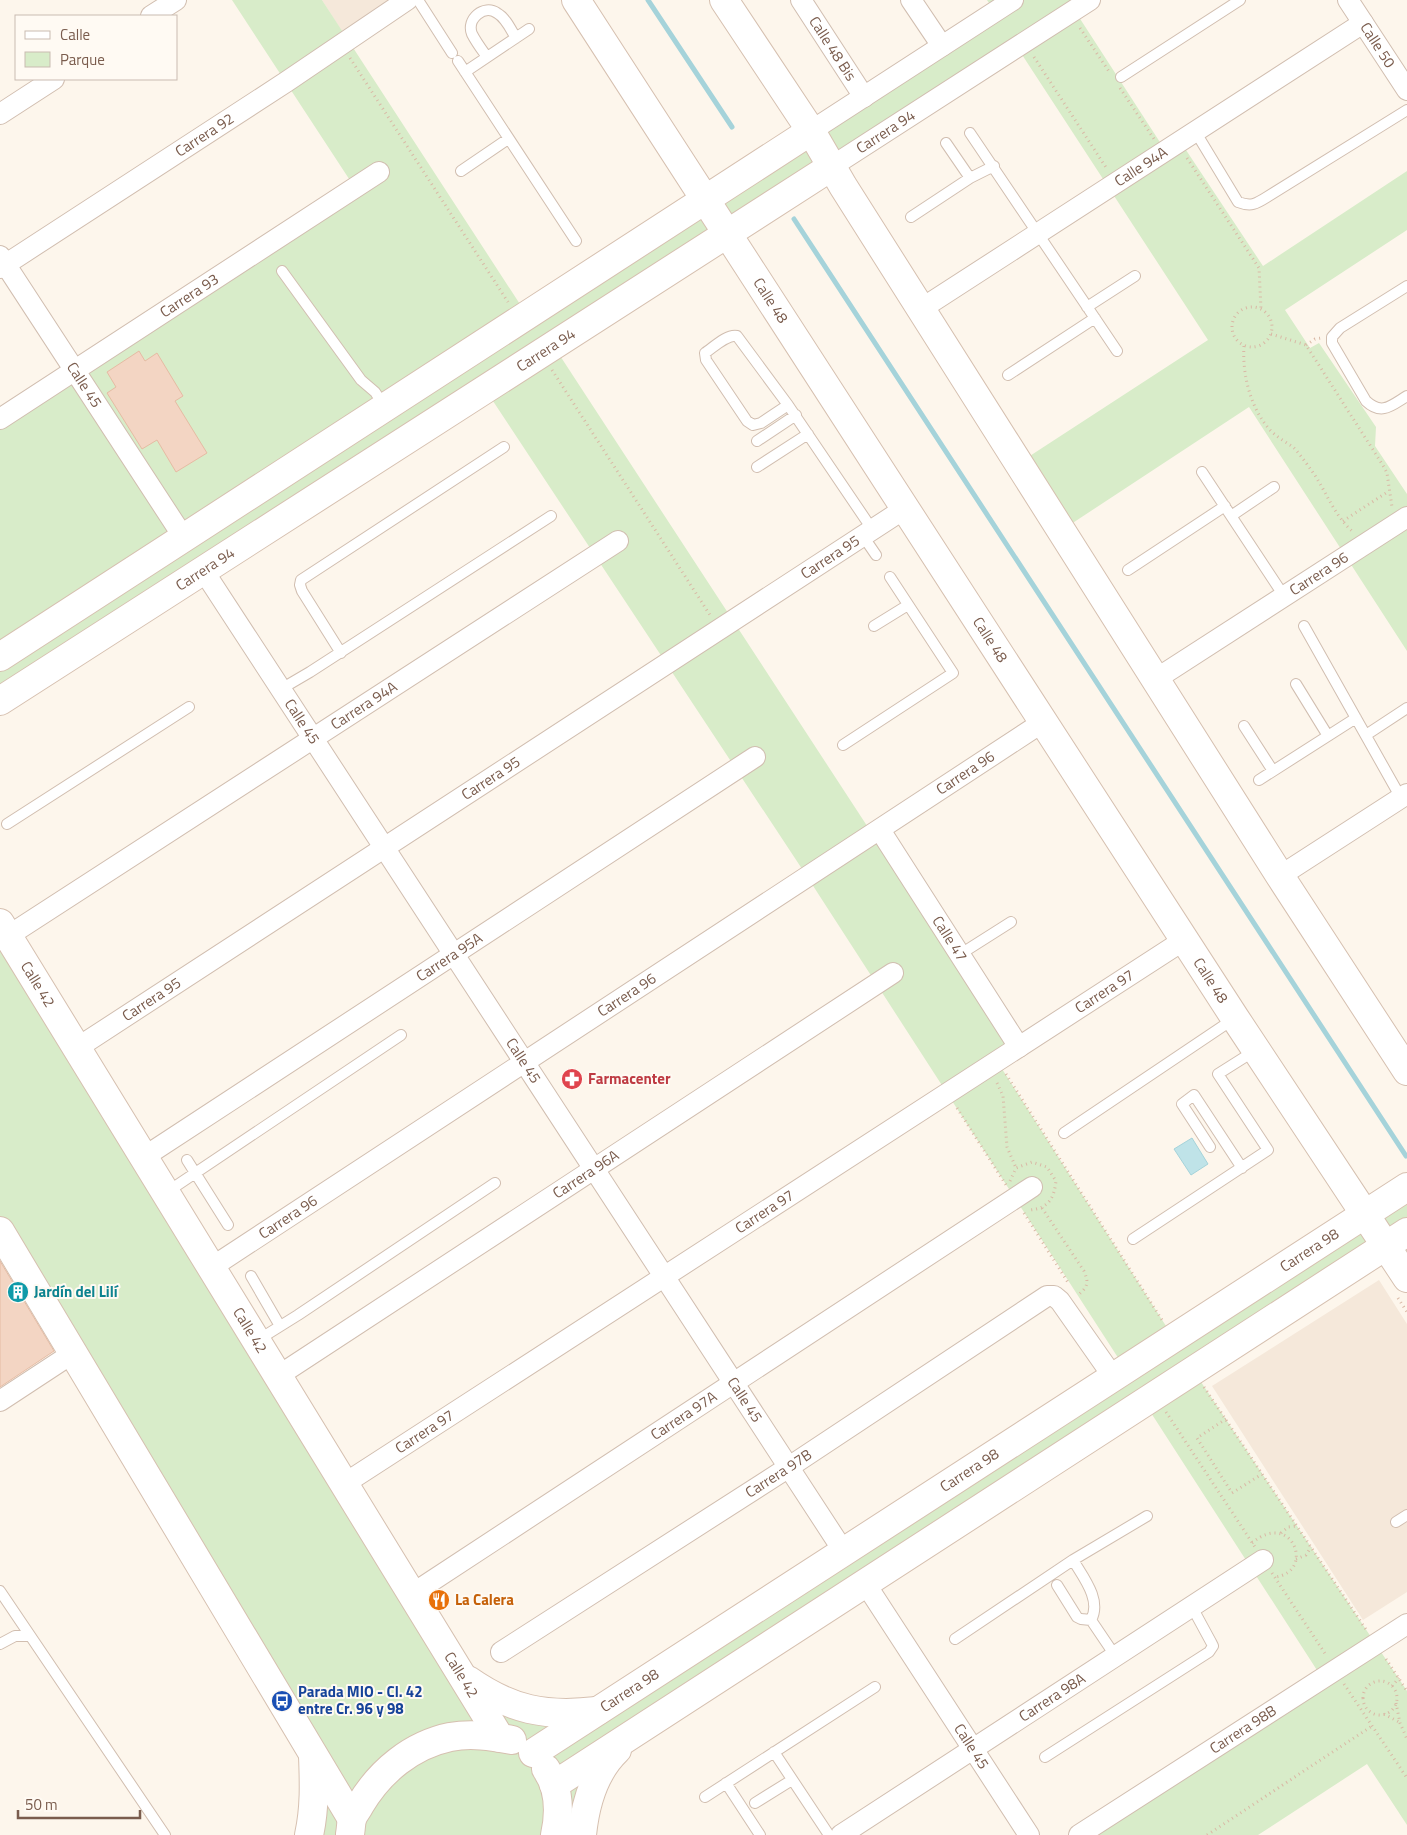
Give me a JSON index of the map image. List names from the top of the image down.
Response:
{
  "streets": {
    "street": [
      "Calle 50",
      "Calle 48 Bis",
      "Carrera 94",
      "Carrera 92",
      "Calle 94A",
      "Carrera 93",
      "Calle 48",
      "Calle 45",
      "Carrera 95",
      "Carrera 96",
      "Carrera 94A",
      "Calle 47",
      "Carrera 95A",
      "Calle 42",
      "Carrera 97",
      "Carrera 96A",
      "Carrera 98",
      "Carrera 97A",
      "Carrera 97B",
      "Carrera 98A",
      "Carrera 98B"
    ]
  },
  "crossings": [
    ["Calle 50", "Calle 94A"],
    ["Carrera 94", "Calle 48"],
    ["Carrera 94", "Calle 45"],
    ["Carrera 92", "Calle 45"],
    ["Carrera 93", "Calle 45"],
    ["Calle 48", "Carrera 95"],
    ["Calle 48", "Carrera 96"],
    ["Calle 48", "Carrera 97"],
    ["Calle 48", "Carrera 98"],
    ["Calle 45", "Carrera 95"],
    ["Calle 45", "Carrera 96"],
    ["Calle 45", "Carrera 94A"],
    ["Calle 45", "Carrera 95A"],
    ["Calle 45", "Carrera 97"],
    ["Calle 45", "Carrera 96A"],
    ["Calle 45", "Carrera 98"],
    ["Calle 45", "Carrera 97A"],
    ["Calle 45", "Carrera 97B"],
    ["Calle 45", "Carrera 98A"],
    ["Carrera 95", "Calle 42"],
    ["Carrera 96", "Calle 47"],
    ["Carrera 96", "Calle 42"],
    ["Carrera 94A", "Calle 42"],
    ["Calle 47", "Carrera 97"],
    ["Carrera 95A", "Calle 42"],
    ["Calle 42", "Carrera 97"],
    ["Calle 42", "Carrera 96A"],
    ["Calle 42", "Carrera 97A"],
    ["Carrera 98", "Carrera 97B"]
  ],
  "places": {
    "pharmacy": ["Farmacenter"],
    "building": ["Jardín del Lilí"],
    "restaurant": ["La Calera"],
    "bus stop": ["Parada MIO - Cl. 42 entre Cr. 96 y 98"]
  },
  "legend": ["Calle", "Parque"],
  "scale_bar": "50 m"
}
